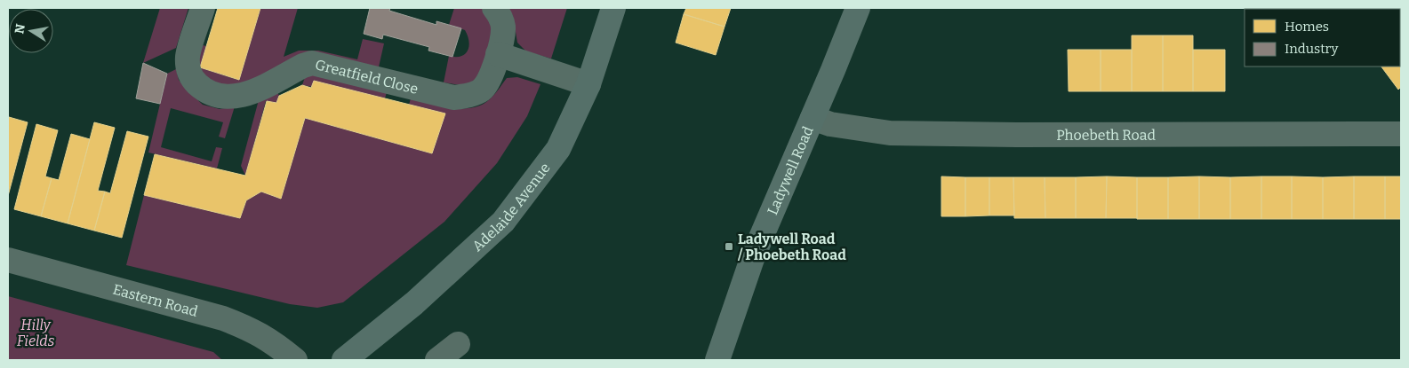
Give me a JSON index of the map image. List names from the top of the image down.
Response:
{
  "streets": {
    "main road": ["Ladywell Road", "Adelaide Avenue"],
    "street": ["Greatfield Close", "Phoebeth Road", "Eastern Road"]
  },
  "crossings": [
    ["Phoebeth Road", "Ladywell Road"]
  ],
  "parks": ["Hilly Fields"],
  "places": {
    "transit": ["Ladywell Road / Phoebeth Road"]
  },
  "legend": ["Homes", "Industry"],
  "north": "left"
}
